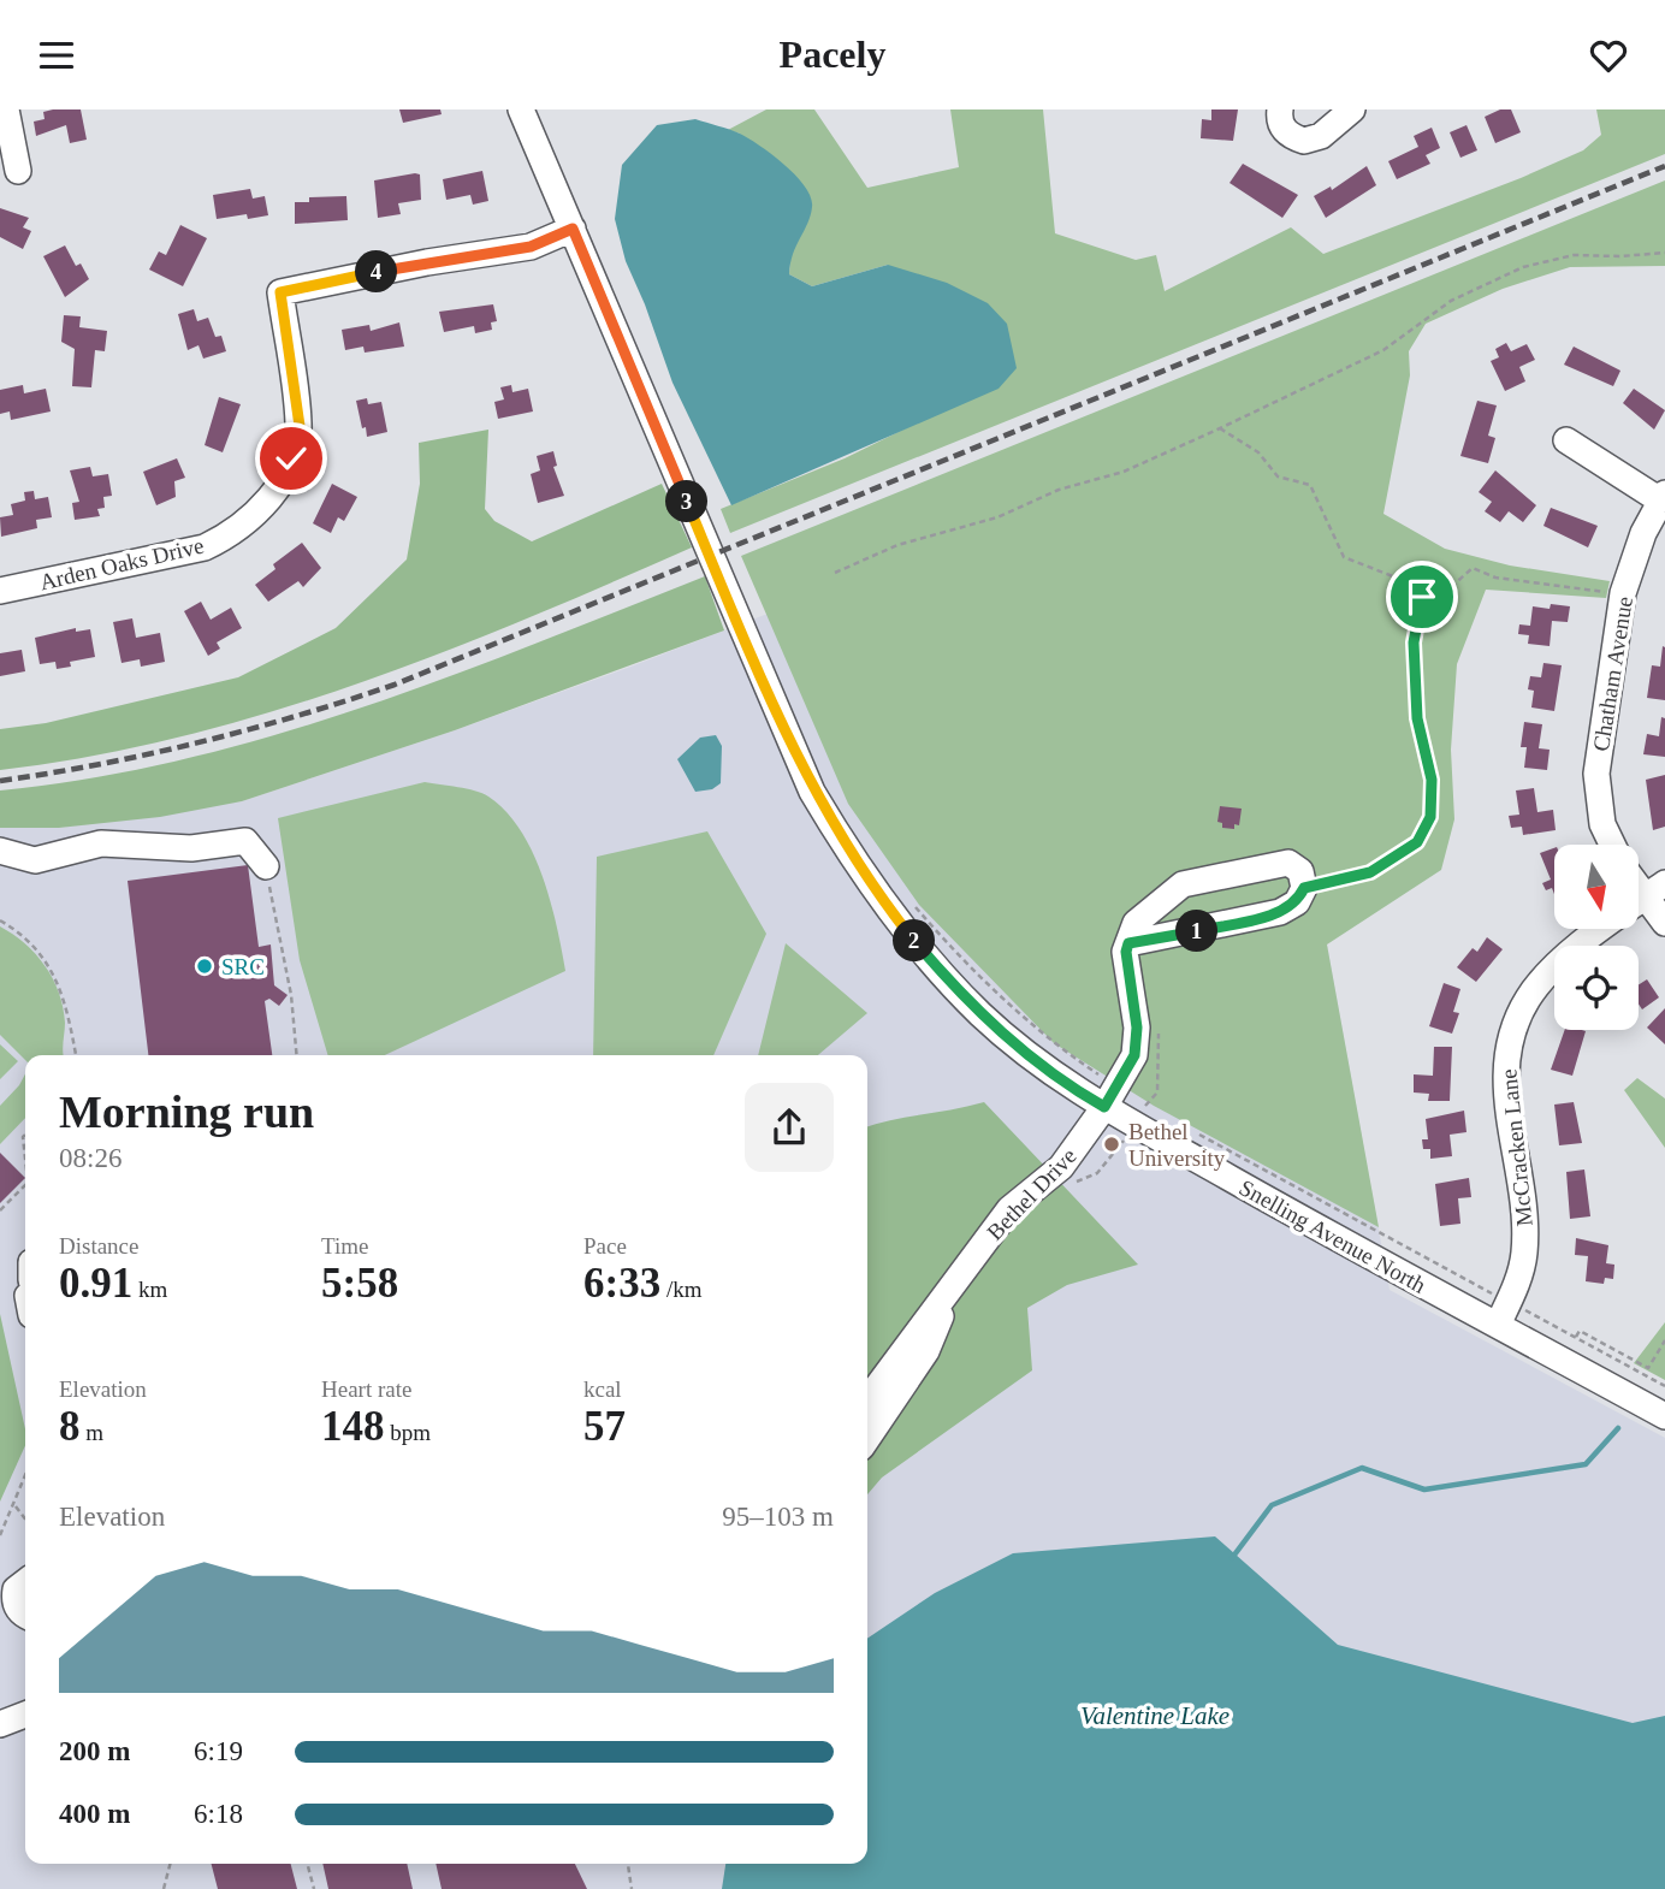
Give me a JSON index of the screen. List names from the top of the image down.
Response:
{
  "streets": {
    "street": [
      "Arden Oaks Drive",
      "Chatham Avenue",
      "McCracken Lane",
      "Bethel Drive",
      "Snelling Avenue North"
    ]
  },
  "crossings": [
    ["Arden Oaks Drive", "Snelling Avenue North"],
    ["McCracken Lane", "Snelling Avenue North"],
    ["Bethel Drive", "Snelling Avenue North"]
  ],
  "water": ["Valentine Lake"],
  "places": ["SRC", "Bethel University"],
  "north": "bottom",
  "page": {
    "header": "Pacely",
    "pins": [
      "4",
      "3",
      "1",
      "2"
    ],
    "heading": ["Morning run", "08:26"],
    "stats": [
      ["Distance", "0.91 km"],
      ["Time", "5:58"],
      ["Pace", "6:33 /km"],
      ["Elevation", "8 m"],
      ["Heart rate", "148 bpm"],
      ["kcal", "57"]
    ],
    "chart": ["Elevation", "95–103 m"],
    "list": [
      {
        "name": "200 m",
        "note": "6:19"
      },
      {
        "name": "400 m",
        "note": "6:18"
      }
    ]
  }
}
